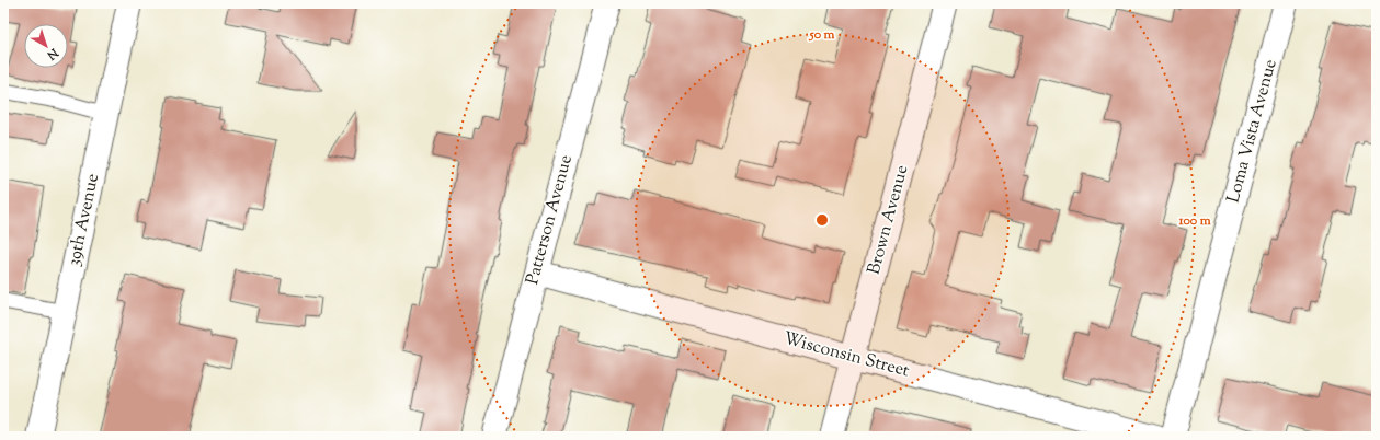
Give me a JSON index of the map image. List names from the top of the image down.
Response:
{
  "streets": {
    "street": [
      "Loma Vista Avenue",
      "39th Avenue",
      "Patterson Avenue",
      "Brown Avenue",
      "Wisconsin Street"
    ]
  },
  "crossings": [
    ["Patterson Avenue", "Wisconsin Street"],
    ["Brown Avenue", "Wisconsin Street"]
  ],
  "north": "bottom right",
  "rings": ["50 m", "100 m"]
}
